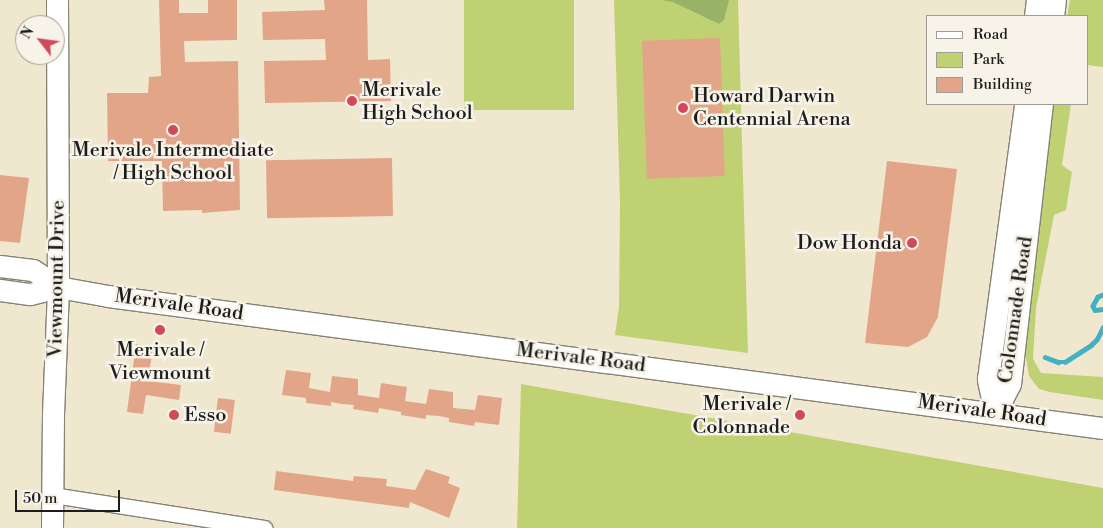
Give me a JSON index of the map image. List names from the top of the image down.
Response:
{
  "streets": {
    "street": ["Viewmount Drive", "Merivale Road", "Colonnade Road"]
  },
  "crossings": [
    ["Viewmount Drive", "Merivale Road"],
    ["Merivale Road", "Colonnade Road"]
  ],
  "places": [
    "Merivale High School",
    "Howard Darwin Centennial Arena",
    "Merivale Intermediate / High School",
    "Dow Honda",
    "Merivale / Viewmount",
    "Esso",
    "Merivale / Colonnade"
  ],
  "legend": ["Road", "Park", "Building"],
  "scale_bar": "50 m",
  "north": "top left"
}
